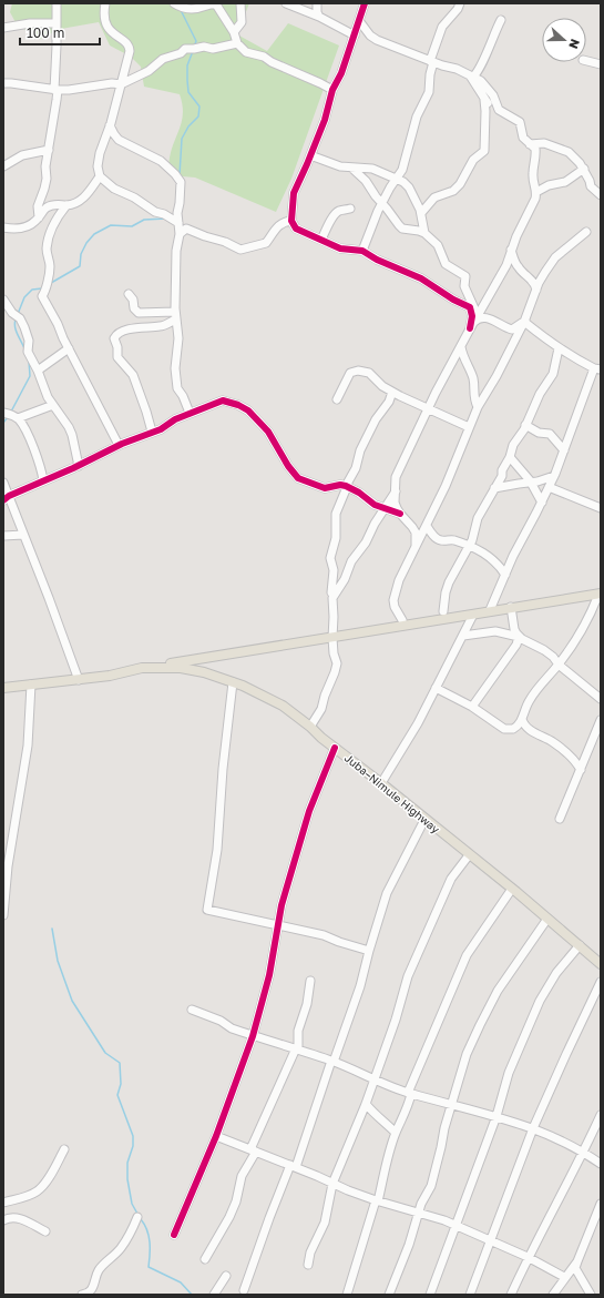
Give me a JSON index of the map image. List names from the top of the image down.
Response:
{
  "streets": {
    "main road": ["Juba–Nimule Highway"]
  },
  "scale_bar": "100 m",
  "north": "right"
}
